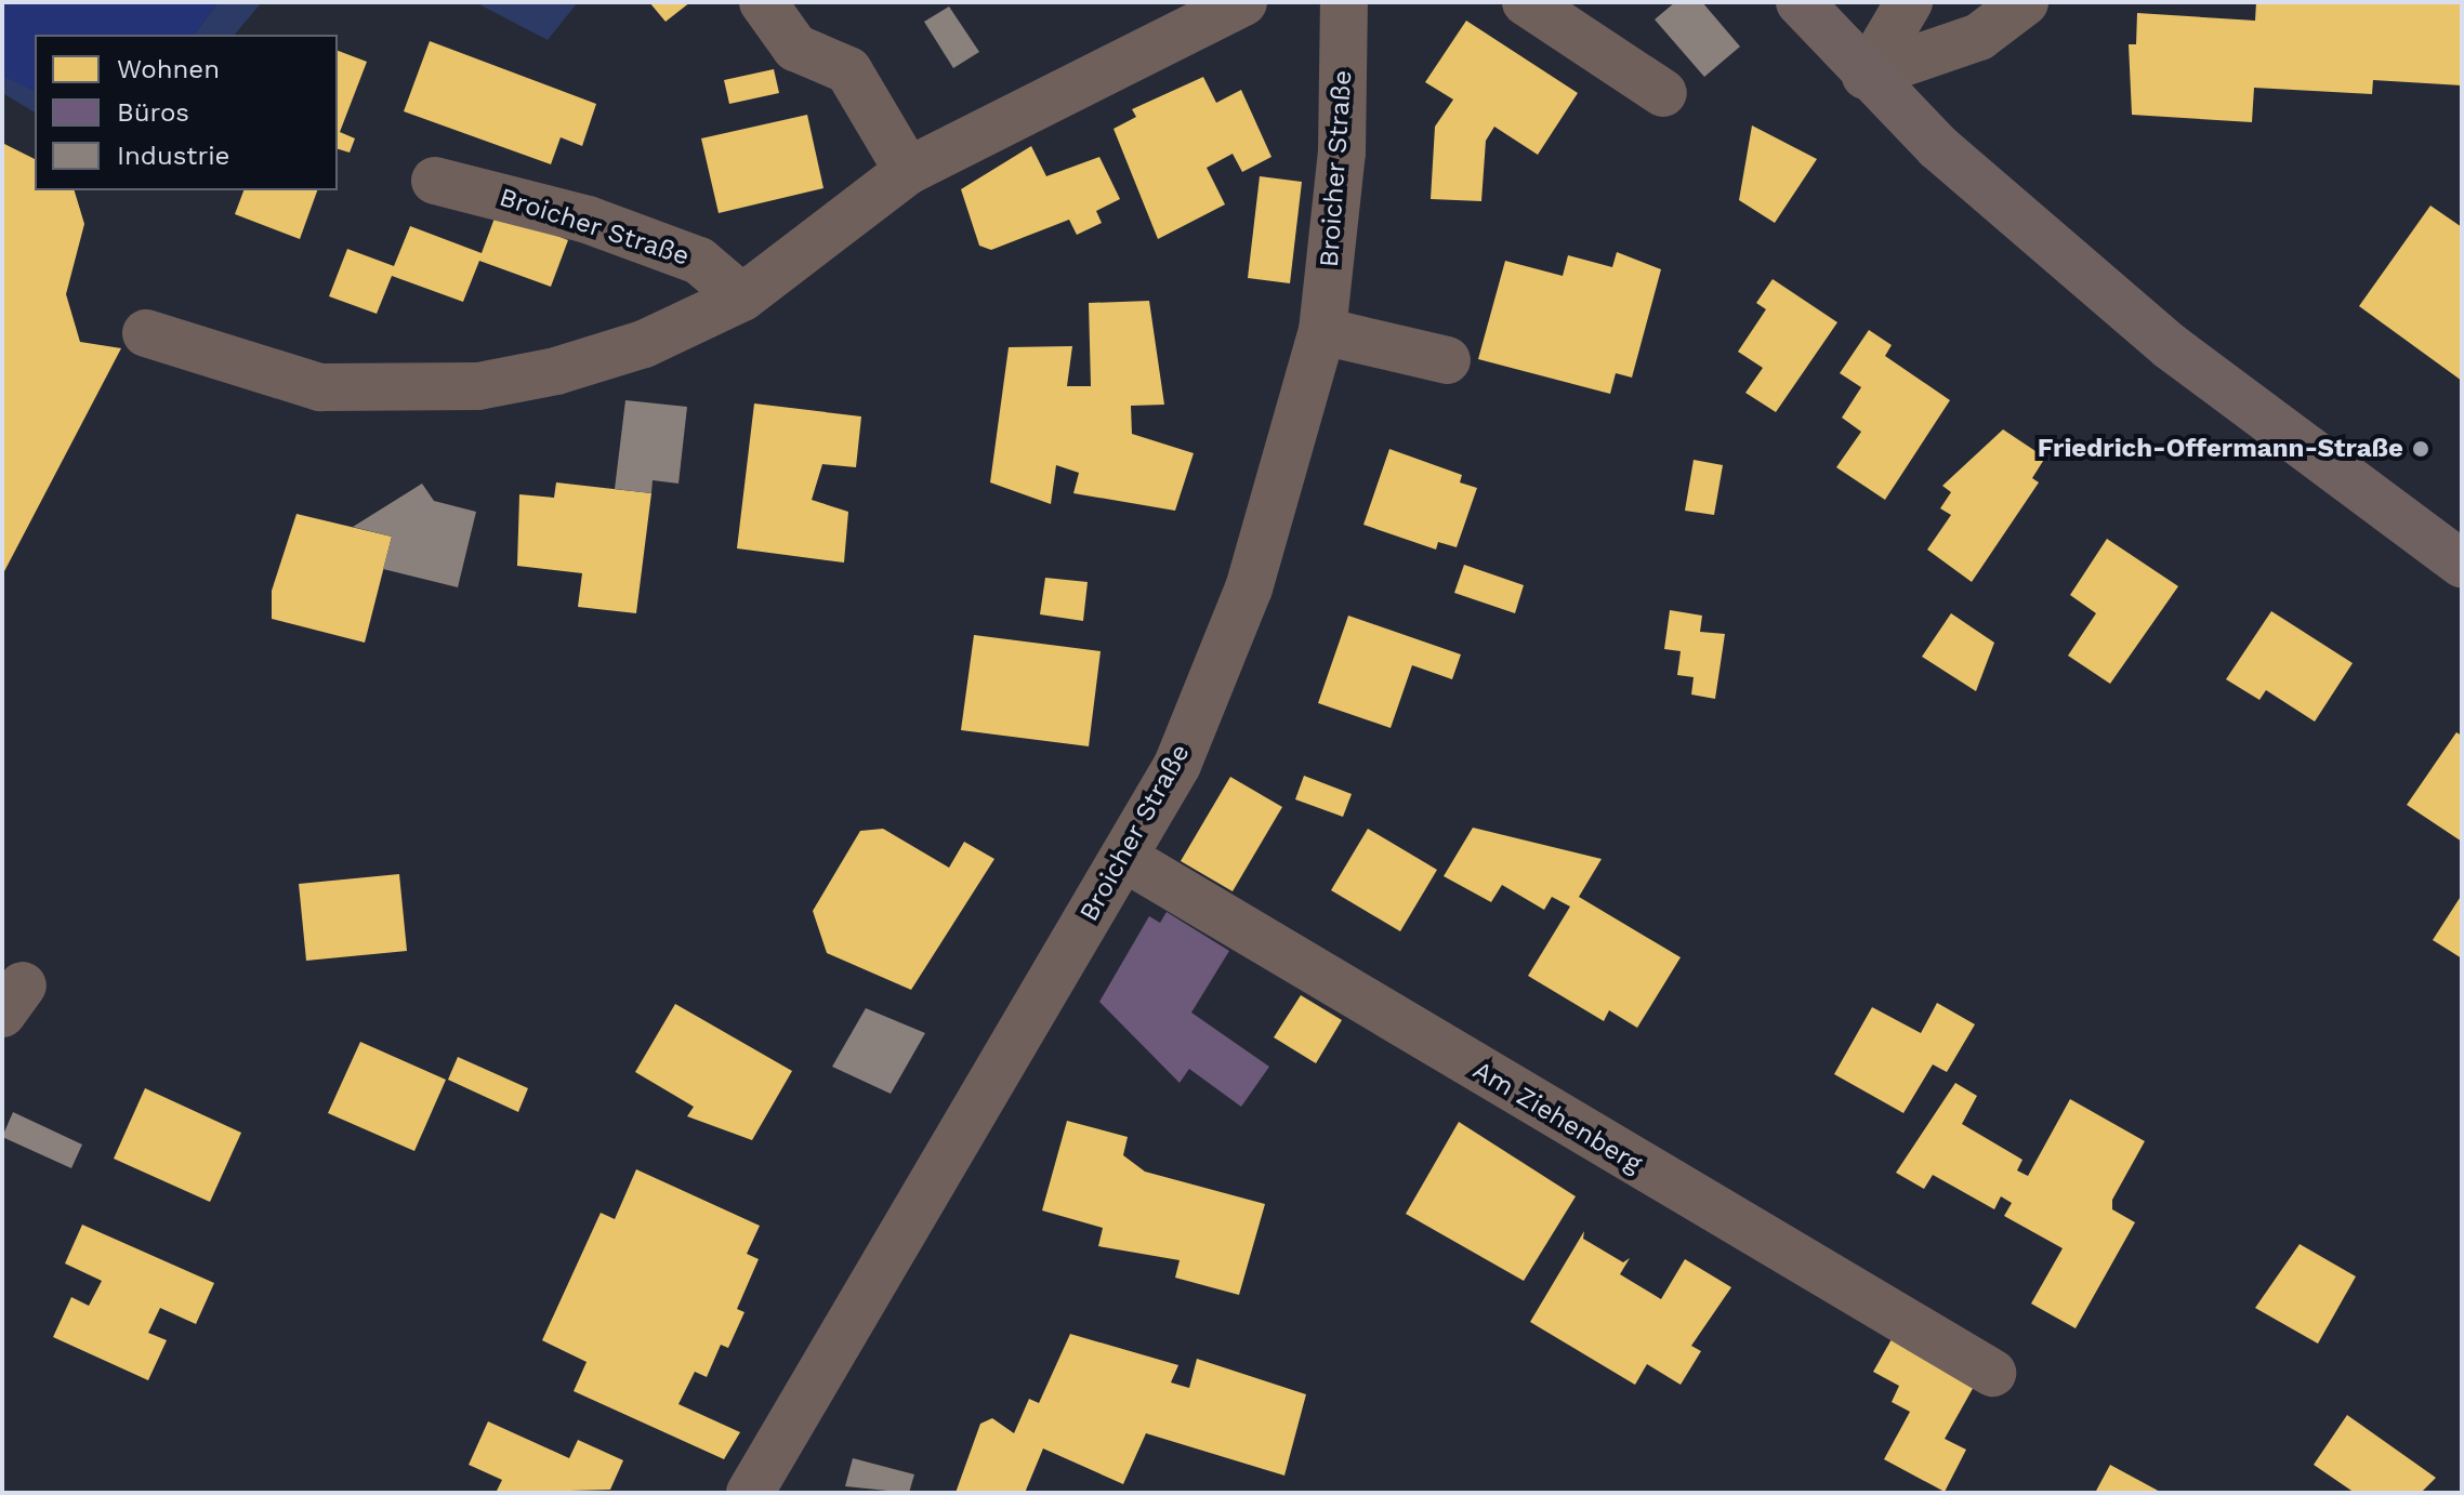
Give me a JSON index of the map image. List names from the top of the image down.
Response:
{
  "streets": {
    "street": ["Broicher Straße", "Am Ziehenberg"]
  },
  "crossings": [
    ["Broicher Straße", "Am Ziehenberg"]
  ],
  "places": ["Friedrich-Offermann-Straße"],
  "legend": ["Wohnen", "Büros", "Industrie"]
}
